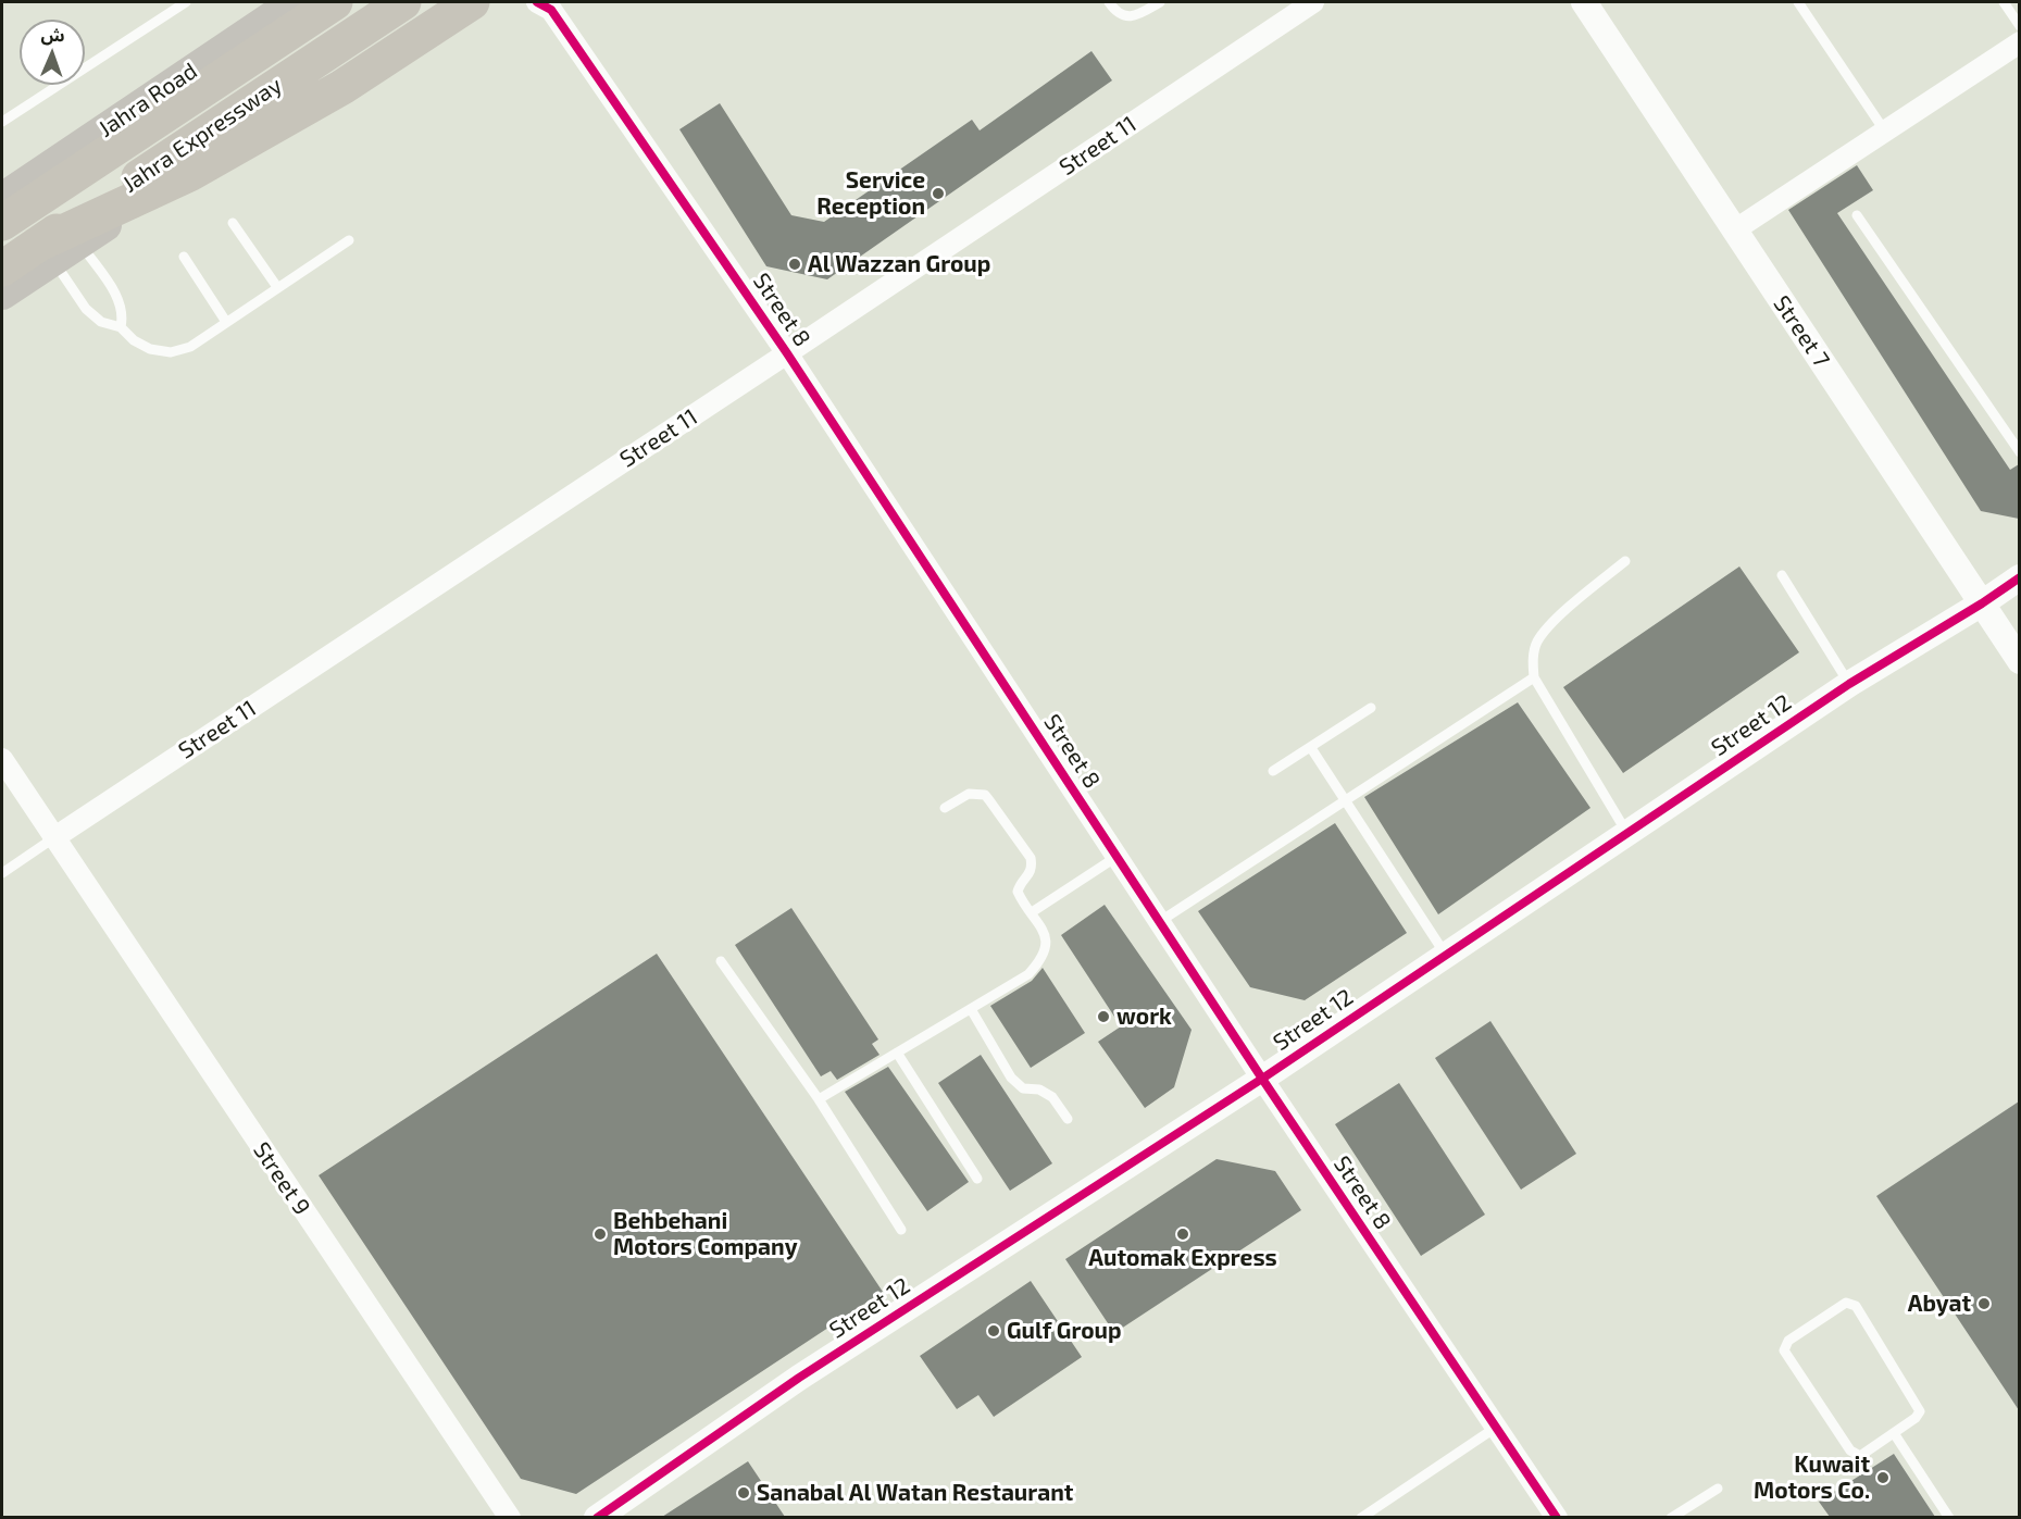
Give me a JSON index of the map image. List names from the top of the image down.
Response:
{
  "streets": {
    "highway": ["Jahra Expressway"],
    "main road": ["Jahra Road"],
    "street": [
      "Street 11",
      "Street 8",
      "Street 7",
      "Street 12",
      "Street 9"
    ]
  },
  "crossings": [
    ["Street 11", "Street 8"],
    ["Street 11", "Street 9"],
    ["Street 8", "Street 12"],
    ["Street 7", "Street 12"]
  ],
  "places": [
    "Service Reception",
    "Al Wazzan Group",
    "work",
    "Behbehani Motors Company",
    "Automak Express",
    "Abyat",
    "Gulf Group",
    "Kuwait Motors Co.",
    "Sanabal Al Watan Restaurant"
  ],
  "north": "top"
}
